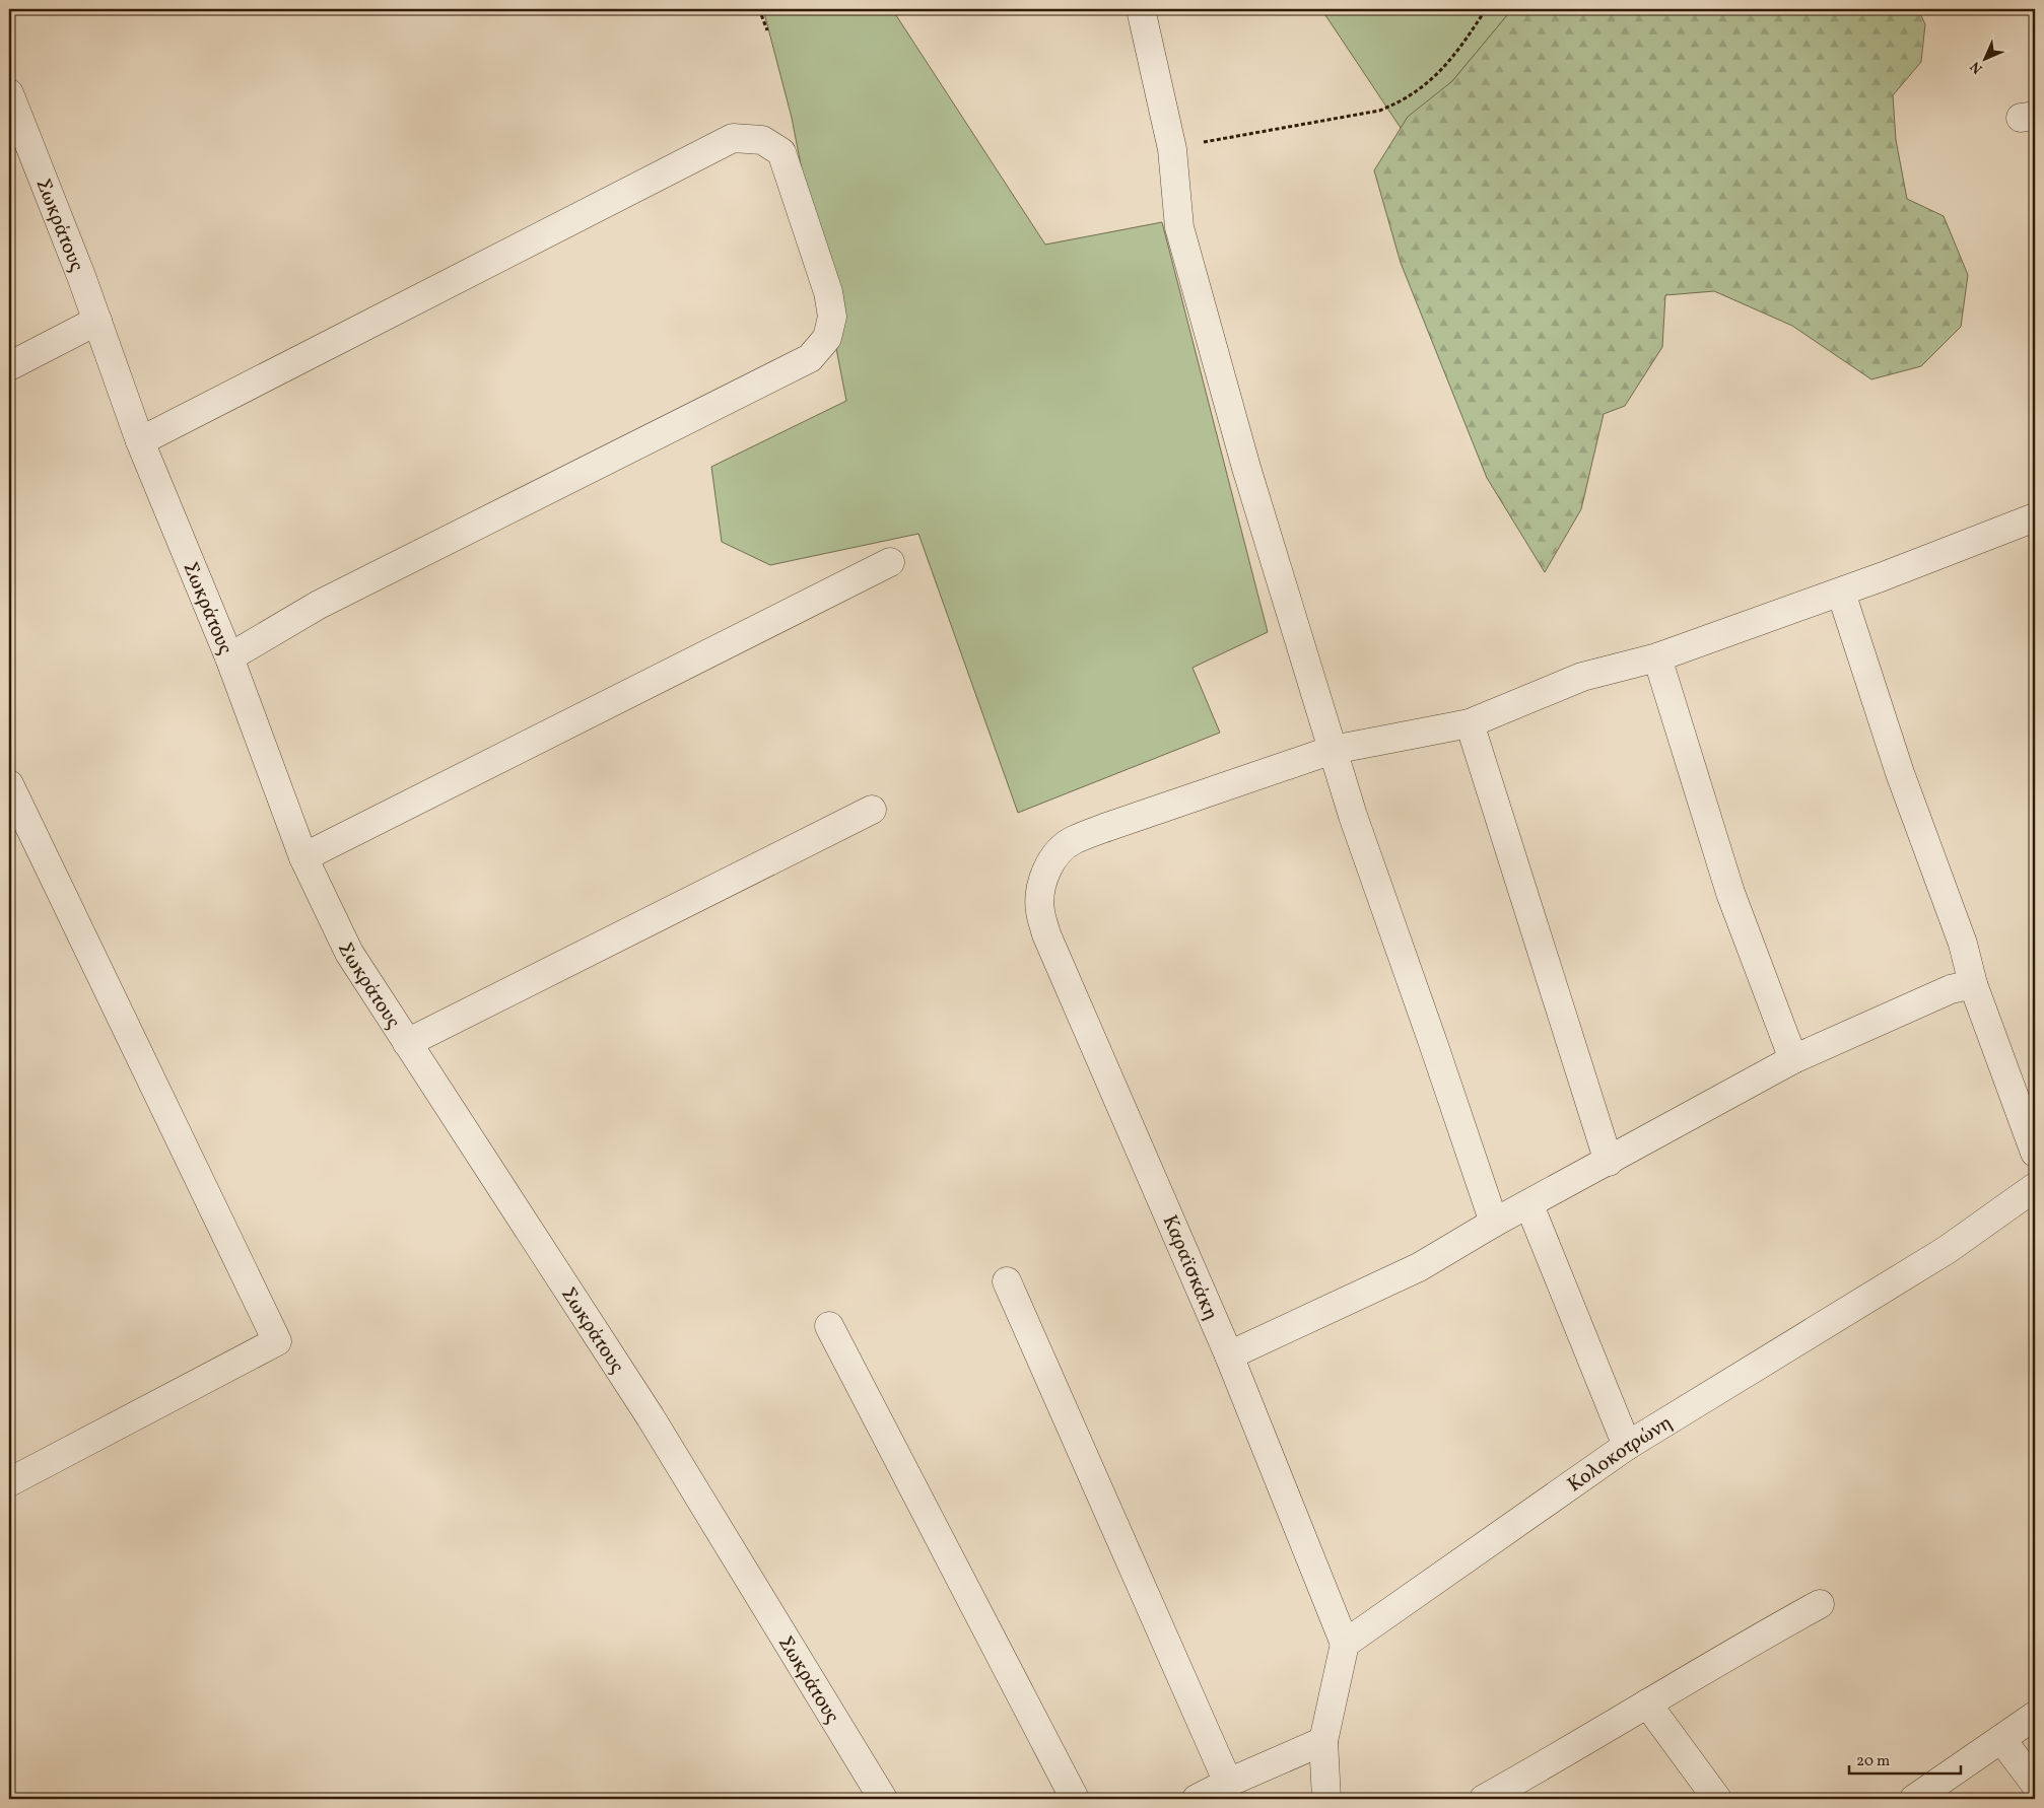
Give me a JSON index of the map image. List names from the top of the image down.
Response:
{
  "streets": {
    "street": ["Σωκράτους", "Καραϊσκάκη", "Κολοκοτρώνη"]
  },
  "crossings": [
    ["Καραϊσκάκη", "Κολοκοτρώνη"]
  ],
  "scale_bar": "20 m",
  "north": "bottom left"
}
